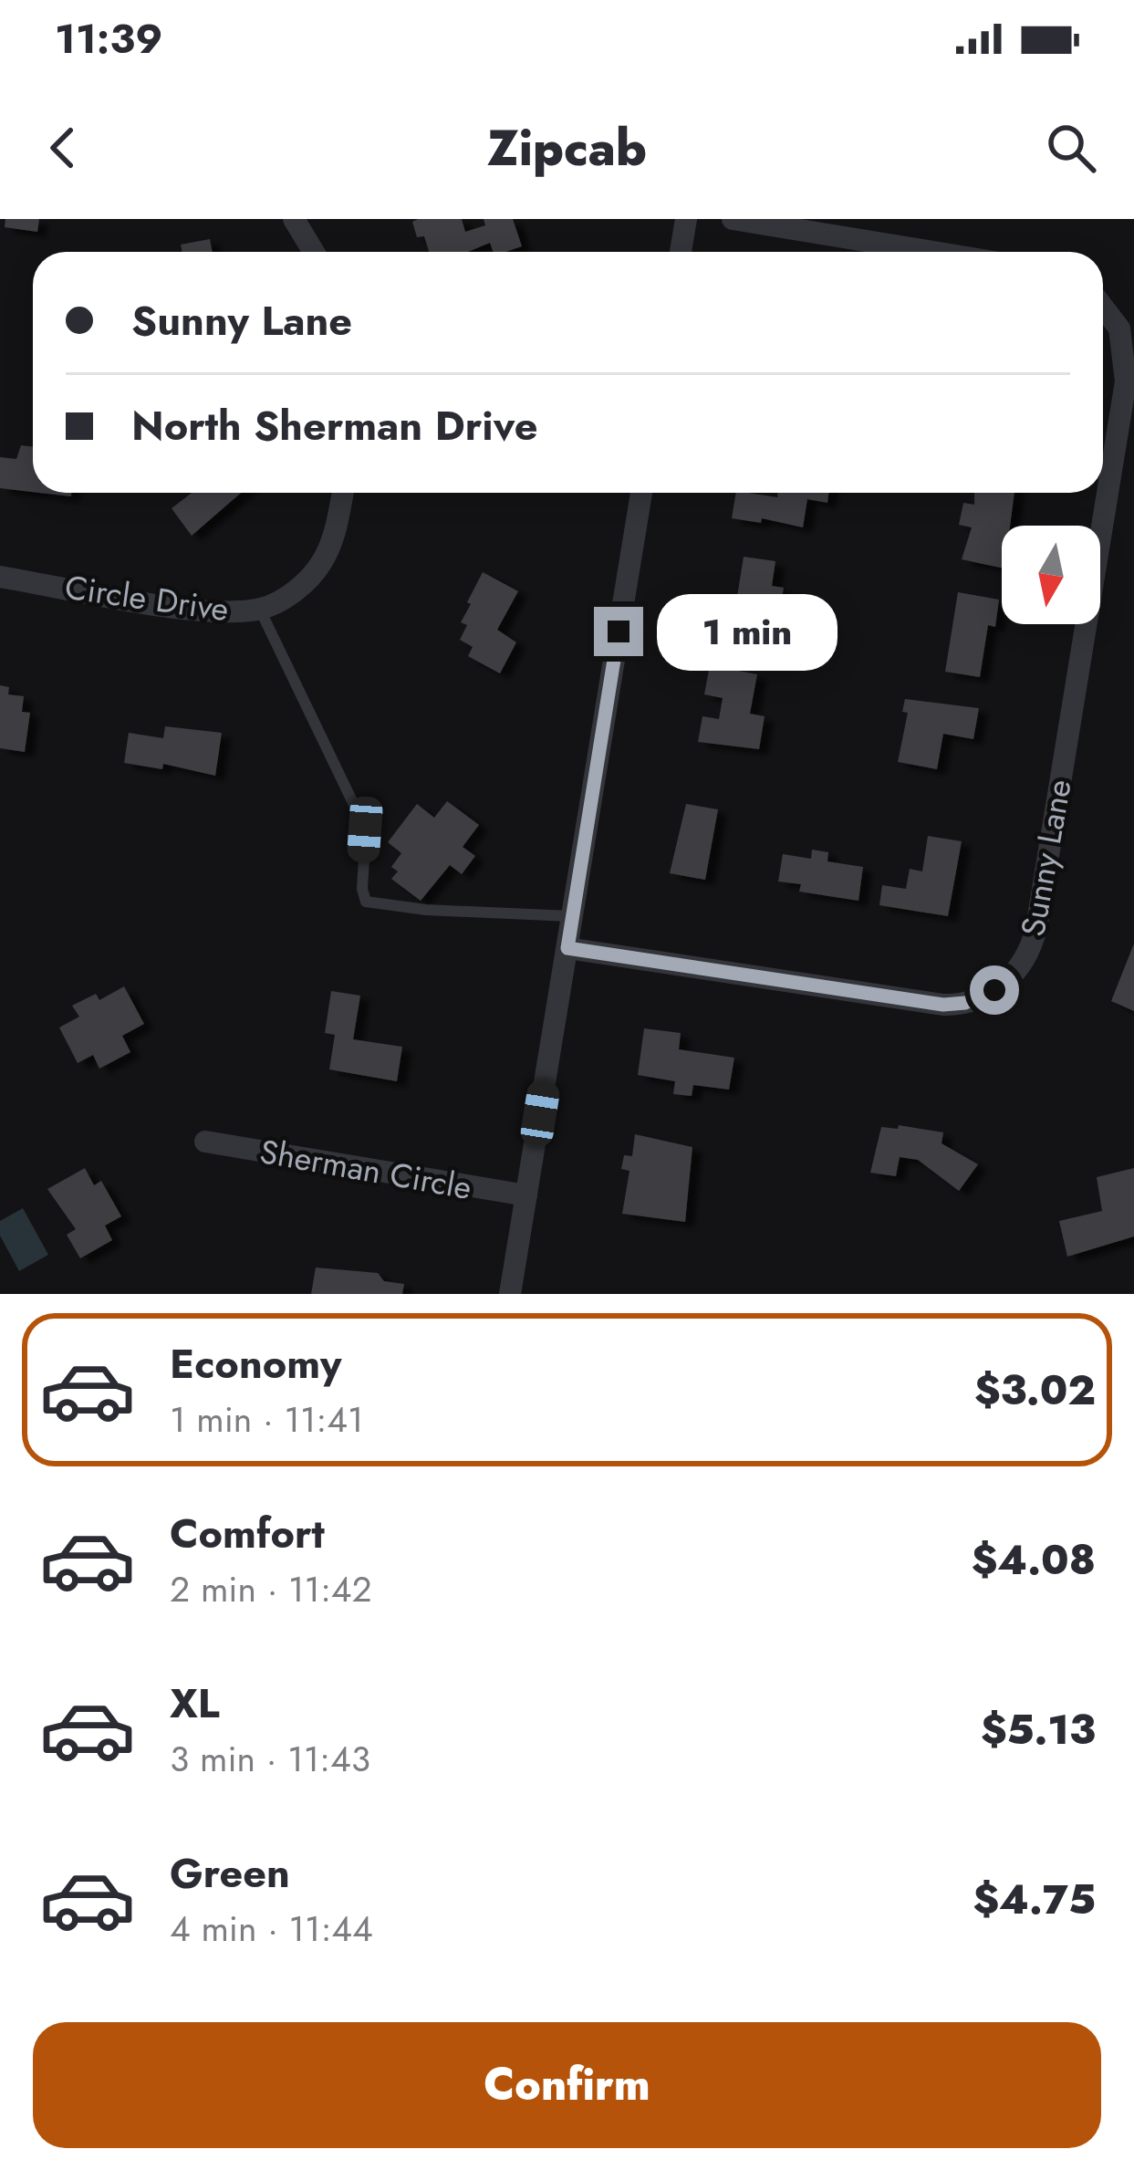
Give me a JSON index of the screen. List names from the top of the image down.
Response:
{
  "streets": {
    "street": ["Circle Drive", "Sunny Lane", "Sherman Circle"]
  },
  "north": "bottom",
  "page": {
    "status": "11:39",
    "header": "Zipcab",
    "banner": ["Sunny Lane", "North Sherman Drive"],
    "bubble": "1 min",
    "list": [
      {
        "name": "Economy",
        "note": "1 min · 11:41",
        "value": "$3.02"
      },
      {
        "name": "Comfort",
        "note": "2 min · 11:42",
        "value": "$4.08"
      },
      {
        "name": "XL",
        "note": "3 min · 11:43",
        "value": "$5.13"
      },
      {
        "name": "Green",
        "note": "4 min · 11:44",
        "value": "$4.75"
      }
    ],
    "buttons": "Confirm"
  }
}
